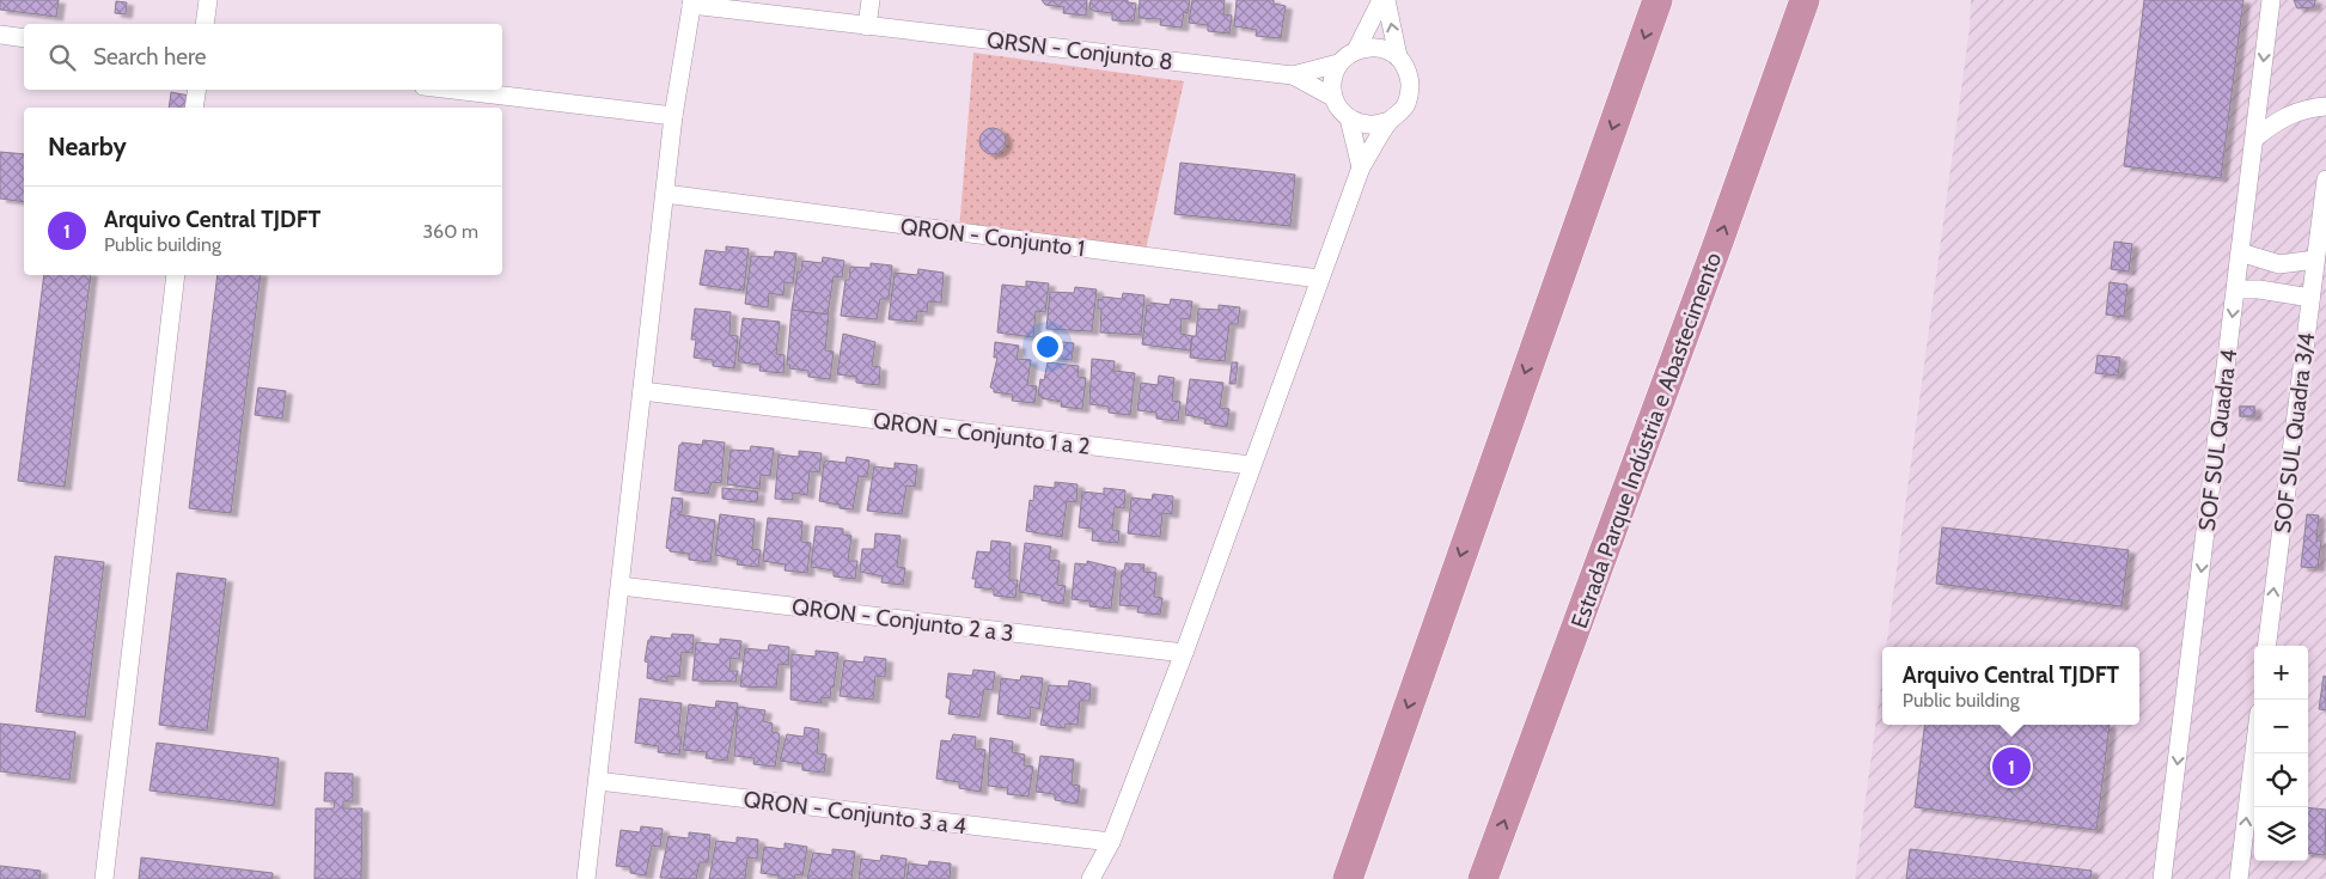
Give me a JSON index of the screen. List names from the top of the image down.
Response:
{
  "streets": {
    "highway": ["Estrada Parque Indústria e Abastecimento"],
    "street": [
      "QRSN - Conjunto 8",
      "QRON - Conjunto 1",
      "QRON - Conjunto 1 a 2",
      "SOF SUL Quadra 3/4",
      "SOF SUL Quadra 4",
      "QRON - Conjunto 2 a 3",
      "QRON - Conjunto 3 a 4"
    ]
  },
  "one_way": ["SOF SUL Quadra 3/4", "SOF SUL Quadra 4"],
  "page": {
    "search": "Search here",
    "heading": "Nearby",
    "list": [
      {
        "mark": "1",
        "name": "Arquivo Central TJDFT",
        "note": "Public building",
        "value": "360 m"
      }
    ],
    "map_buttons": ["+", "−"],
    "popup": ["Arquivo Central TJDFT", "Public building"],
    "pins": "1"
  }
}
